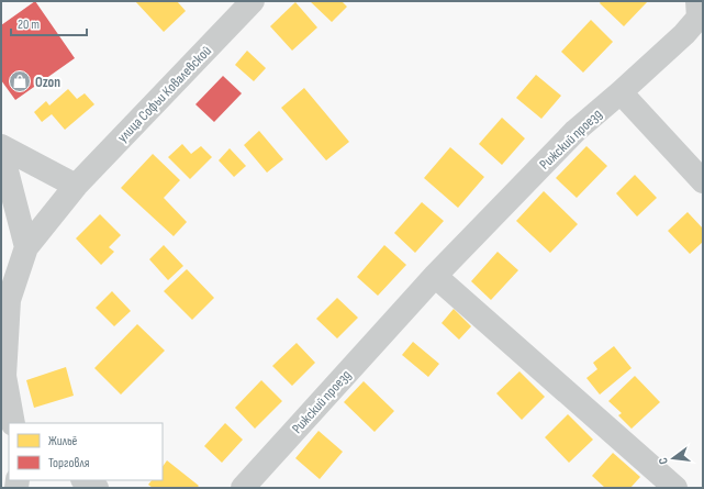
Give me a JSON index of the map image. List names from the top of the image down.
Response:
{
  "streets": {
    "street": ["улица Софьи Ковалевской", "Рижский проезд"]
  },
  "places": {
    "shop": ["Ozon"]
  },
  "legend": ["Жильё", "Торговля"],
  "scale_bar": "20 m",
  "north": "left"
}
